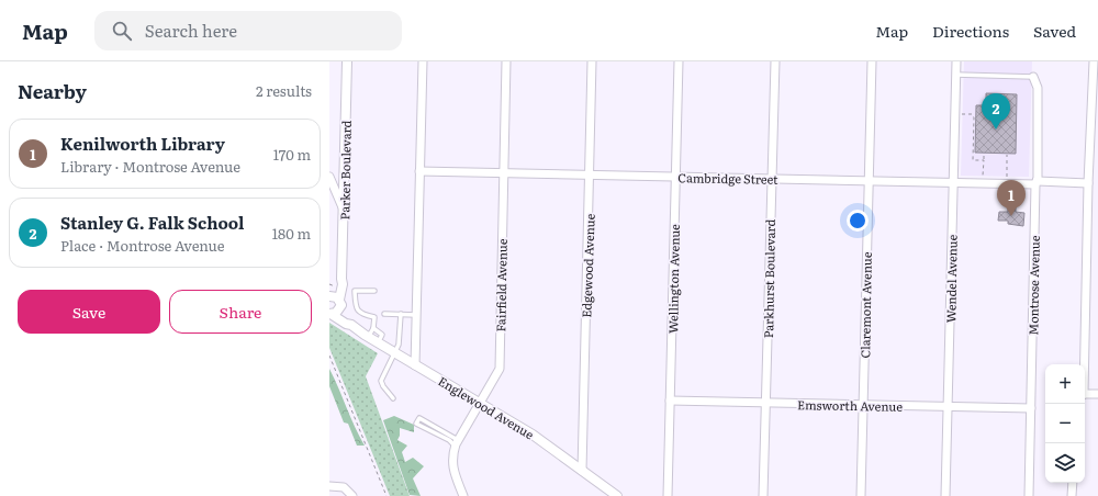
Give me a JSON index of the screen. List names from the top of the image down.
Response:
{
  "streets": {
    "street": [
      "Parker Boulevard",
      "Cambridge Street",
      "Edgewood Avenue",
      "Wellington Avenue",
      "Parkhurst Boulevard",
      "Wendel Avenue",
      "Fairfield Avenue",
      "Montrose Avenue",
      "Claremont Avenue",
      "Emsworth Avenue",
      "Englewood Avenue"
    ]
  },
  "crossings": [
    ["Parker Boulevard", "Englewood Avenue"],
    ["Cambridge Street", "Edgewood Avenue"],
    ["Cambridge Street", "Wellington Avenue"],
    ["Cambridge Street", "Parkhurst Boulevard"],
    ["Cambridge Street", "Wendel Avenue"],
    ["Cambridge Street", "Fairfield Avenue"],
    ["Cambridge Street", "Montrose Avenue"],
    ["Cambridge Street", "Claremont Avenue"],
    ["Edgewood Avenue", "Englewood Avenue"],
    ["Wellington Avenue", "Emsworth Avenue"],
    ["Parkhurst Boulevard", "Emsworth Avenue"],
    ["Wendel Avenue", "Emsworth Avenue"],
    ["Fairfield Avenue", "Englewood Avenue"],
    ["Montrose Avenue", "Emsworth Avenue"],
    ["Claremont Avenue", "Emsworth Avenue"]
  ],
  "page": {
    "header": "Map",
    "search": "Search here",
    "nav": ["Map", "Directions", "Saved"],
    "heading": ["Nearby", "2 results"],
    "pins": ["2", "1"],
    "list": [
      {
        "mark": "1",
        "name": "Kenilworth Library",
        "note": "Library · Montrose Avenue",
        "value": "170 m"
      },
      {
        "mark": "2",
        "name": "Stanley G. Falk School",
        "note": "Place · Montrose Avenue",
        "value": "180 m"
      }
    ],
    "buttons": ["Save", "Share"],
    "map_buttons": ["+", "−"]
  }
}
